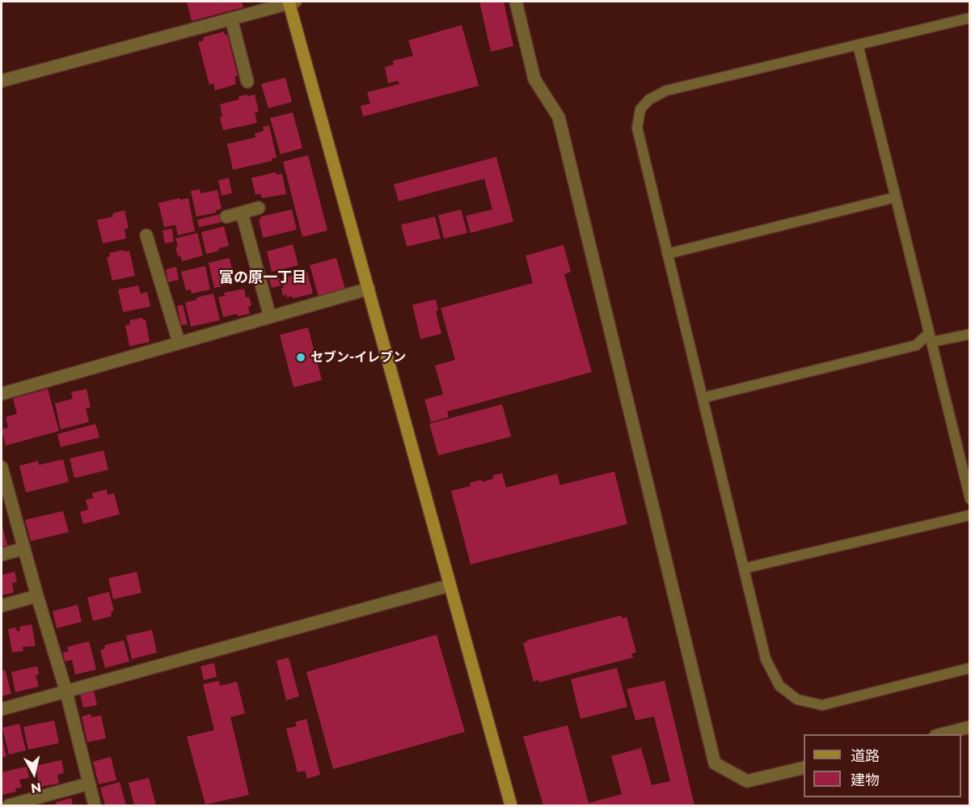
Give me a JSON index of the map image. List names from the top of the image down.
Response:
{
  "districts": ["富の原一丁目"],
  "places": ["セブン-イレブン"],
  "legend": ["道路", "建物"],
  "north": "bottom"
}
